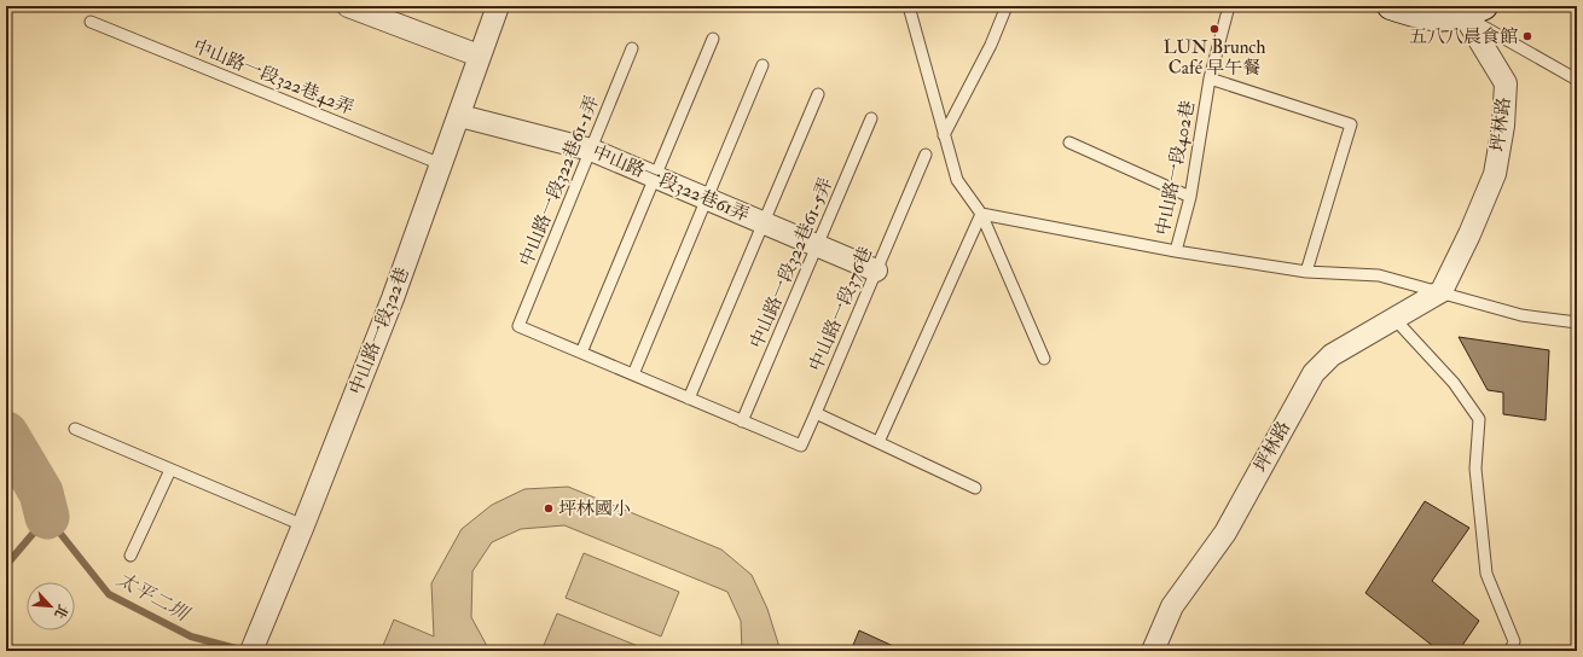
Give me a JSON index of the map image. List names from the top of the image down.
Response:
{
  "streets": {
    "street": ["坪林路", "中山路一段322巷61弄", "中山路一段322巷"],
    "lane": [
      "中山路一段322巷42弄",
      "中山路一段402巷",
      "中山路一段322巷61-1弄",
      "中山路一段322巷61-5弄",
      "中山路一段376巷"
    ]
  },
  "crossings": [
    ["中山路一段322巷42弄", "中山路一段322巷"],
    ["中山路一段322巷61-1弄", "中山路一段322巷61弄"],
    ["中山路一段322巷61弄", "中山路一段322巷61-5弄"],
    ["中山路一段322巷61弄", "中山路一段376巷"],
    ["中山路一段322巷61弄", "中山路一段322巷"]
  ],
  "water": ["太平二圳"],
  "places": ["LUN Brunch Café 早午餐", "五八八晨食館", "坪林國小"],
  "north": "bottom right"
}
